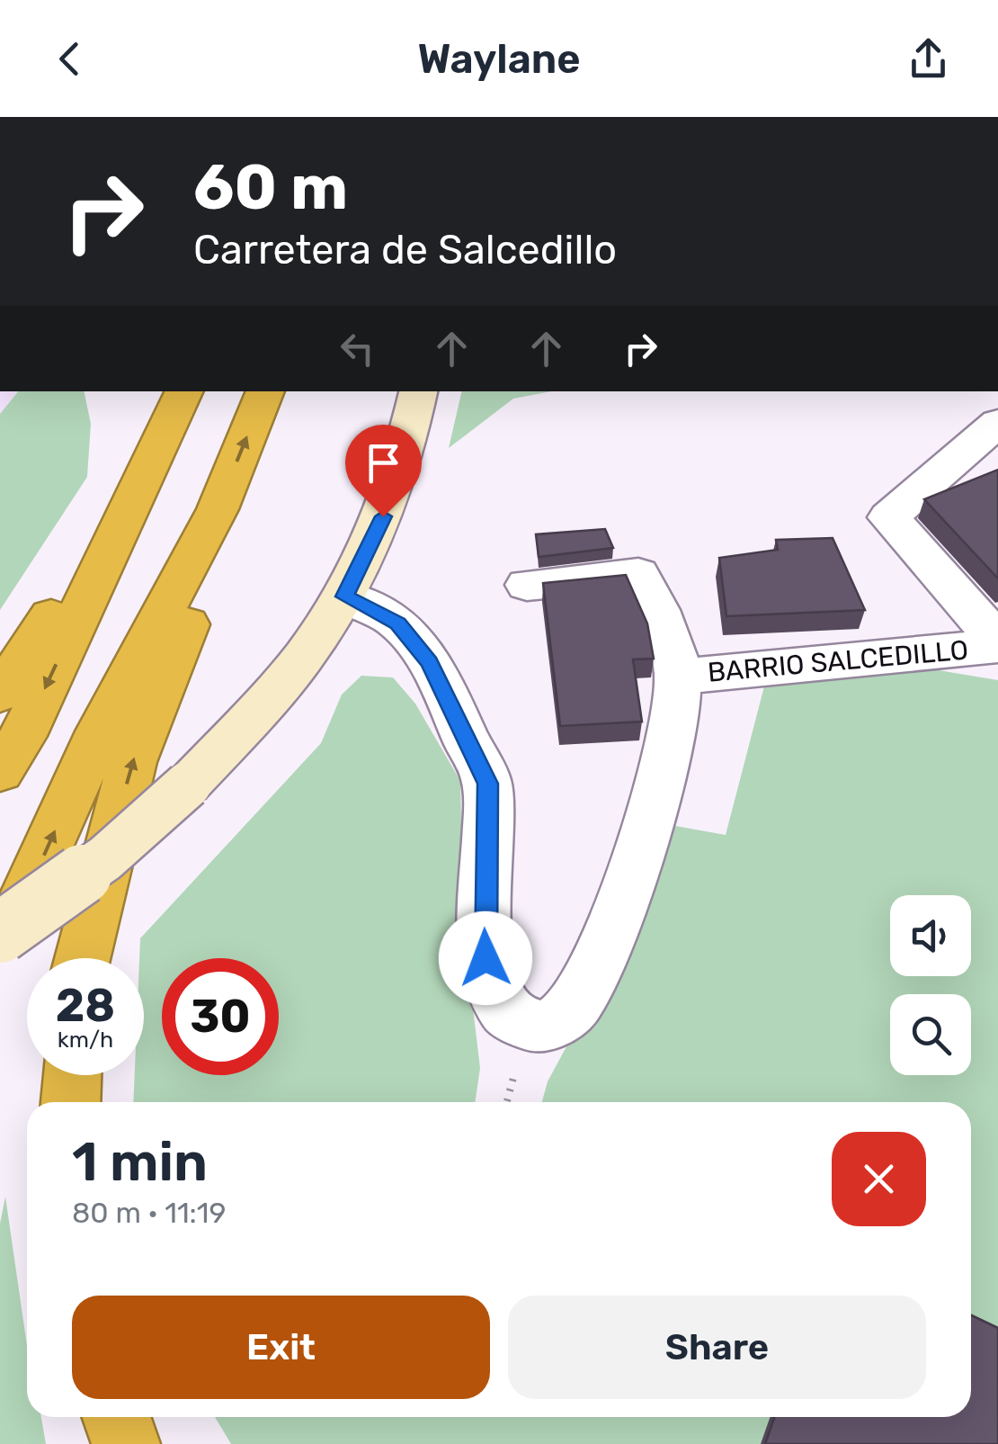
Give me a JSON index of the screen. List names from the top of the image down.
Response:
{
  "streets": {
    "street": ["BARRIO SALCEDILLO"]
  },
  "page": {
    "header": "Waylane",
    "turn": ["60 m", "Carretera de Salcedillo"],
    "speed": "28 km/h",
    "limit": "30",
    "heading": ["1 min", "80 m · 11:19"],
    "buttons": ["Exit", "Share"]
  }
}
